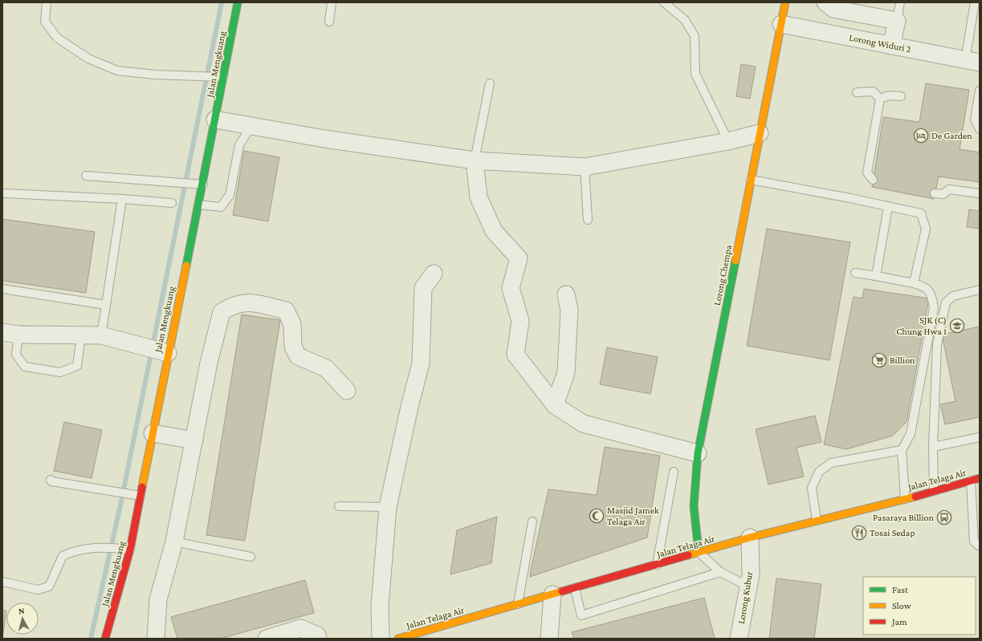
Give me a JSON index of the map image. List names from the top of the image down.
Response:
{
  "streets": {
    "street": [
      "Lorong Widuri 2",
      "Jalan Mengkuang",
      "Lorong Chempa",
      "Jalan Telaga Air",
      "Lorong Kubur"
    ]
  },
  "crossings": [
    ["Lorong Widuri 2", "Lorong Chempa"],
    ["Lorong Chempa", "Jalan Telaga Air"],
    ["Jalan Telaga Air", "Lorong Kubur"]
  ],
  "places": {
    "hotel": ["De Garden"],
    "school or university": ["SJK (C) Chung Hwa 1"],
    "supermarket": ["Billion"],
    "mosque": ["Masjid Jamek Telaga Air"],
    "bus stop": ["Pasaraya Billion"],
    "restaurant": ["Tosai Sedap"]
  },
  "legend": ["Fast", "Slow", "Jam"],
  "north": "top"
}
